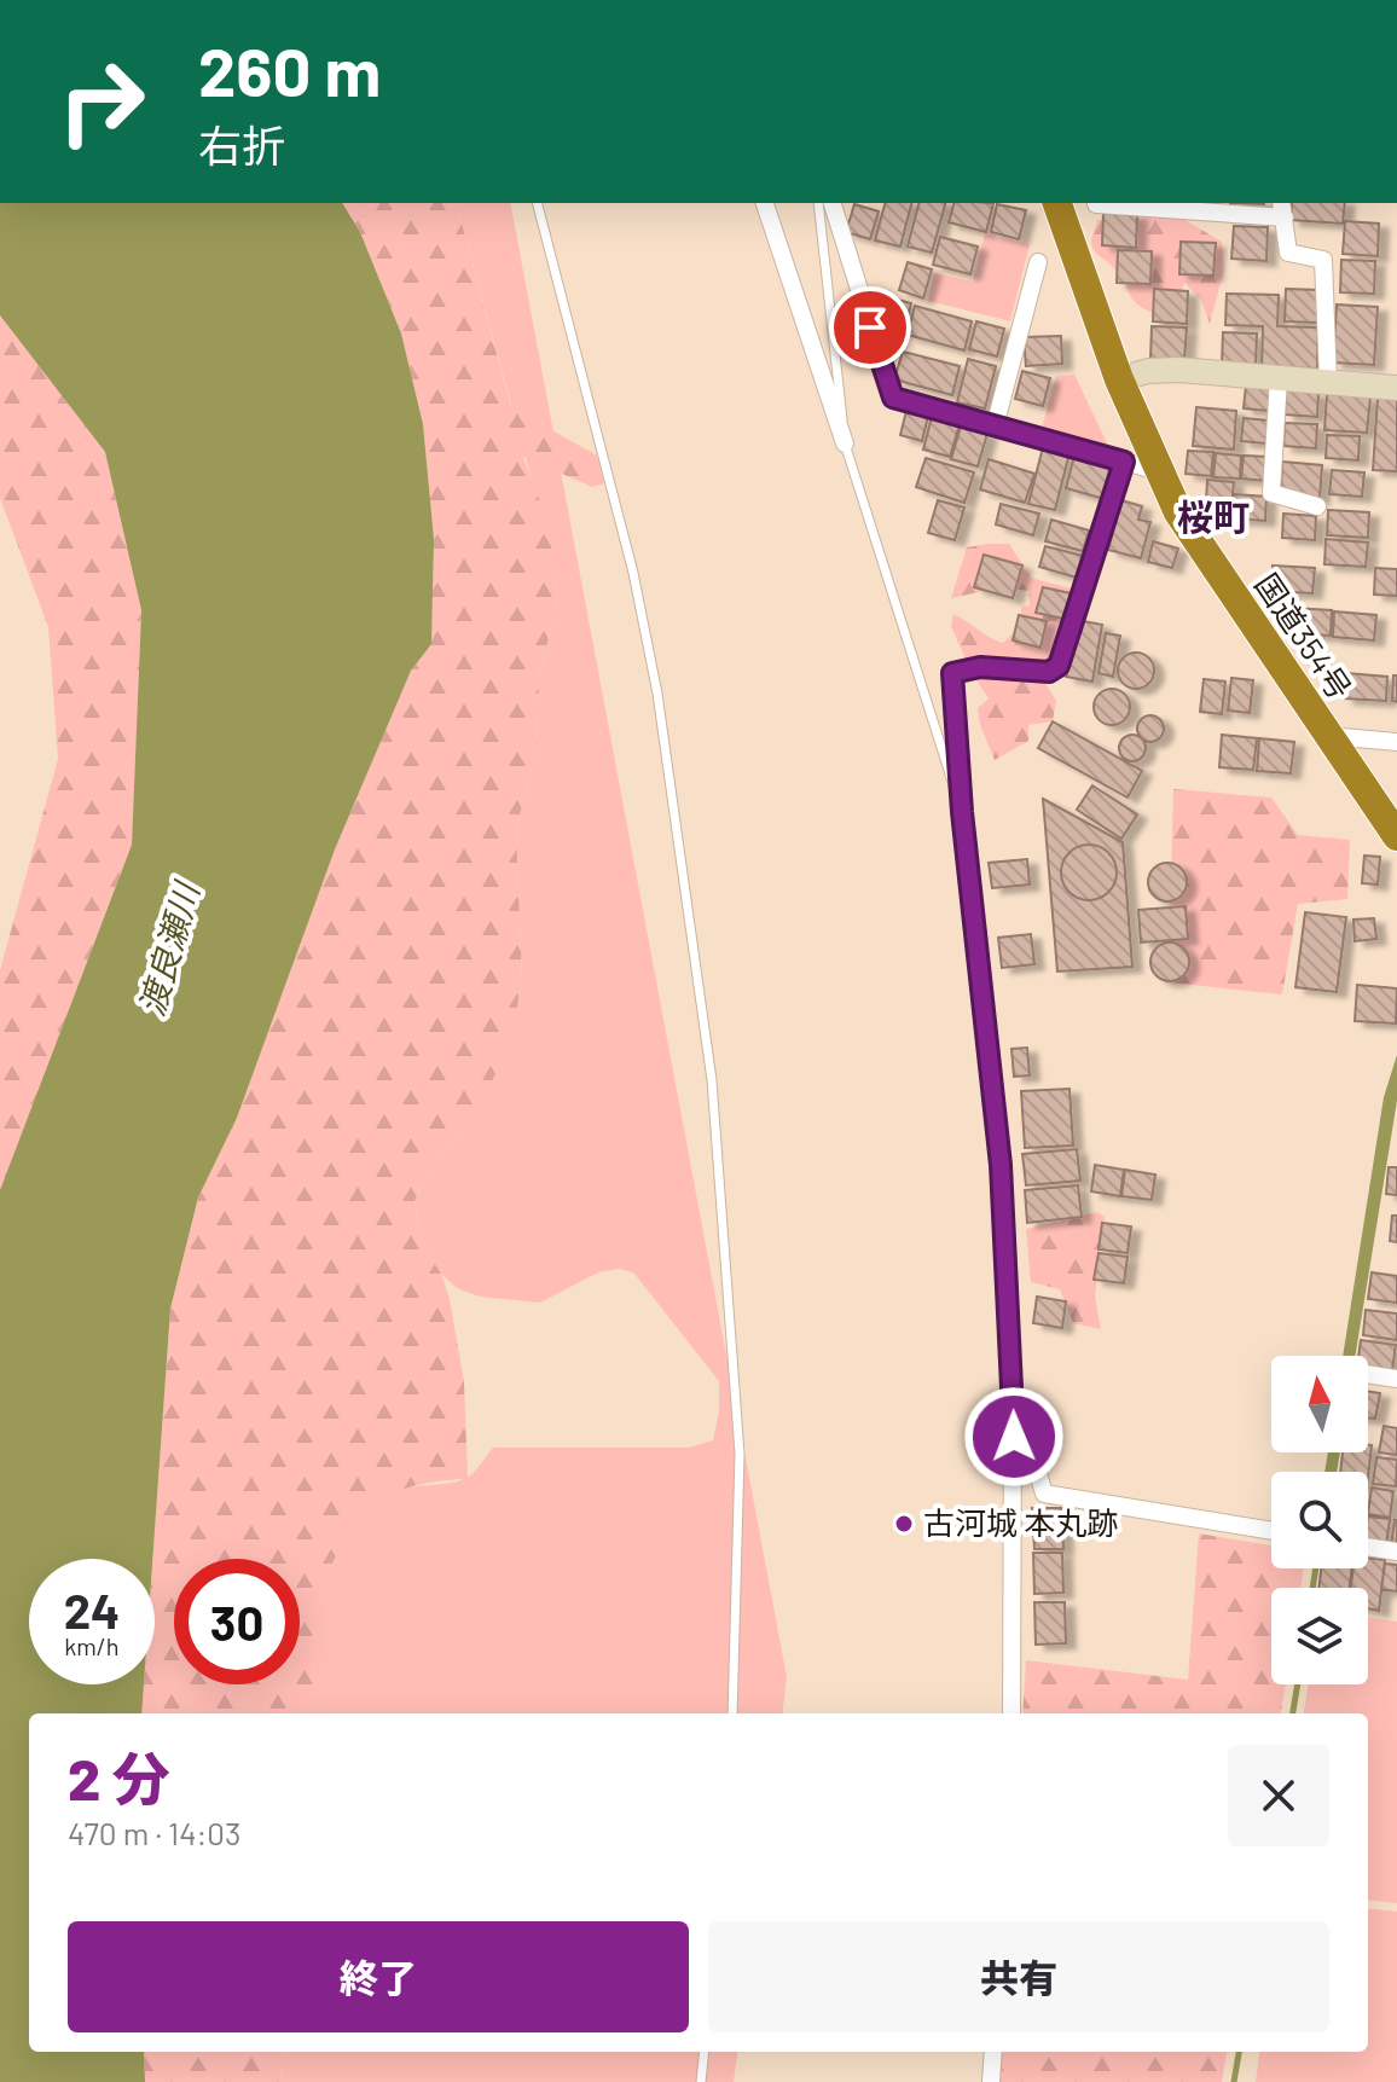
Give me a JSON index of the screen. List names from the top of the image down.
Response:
{
  "streets": {
    "highway": ["国道354号"]
  },
  "districts": ["桜町"],
  "water": ["渡良瀬川"],
  "places": ["古河城 本丸跡"],
  "north": "top",
  "page": {
    "turn": ["260 m", "右折"],
    "speed": "24 km/h",
    "limit": "30",
    "heading": ["2 分", "470 m · 14:03"],
    "buttons": ["終了", "共有"]
  }
}
